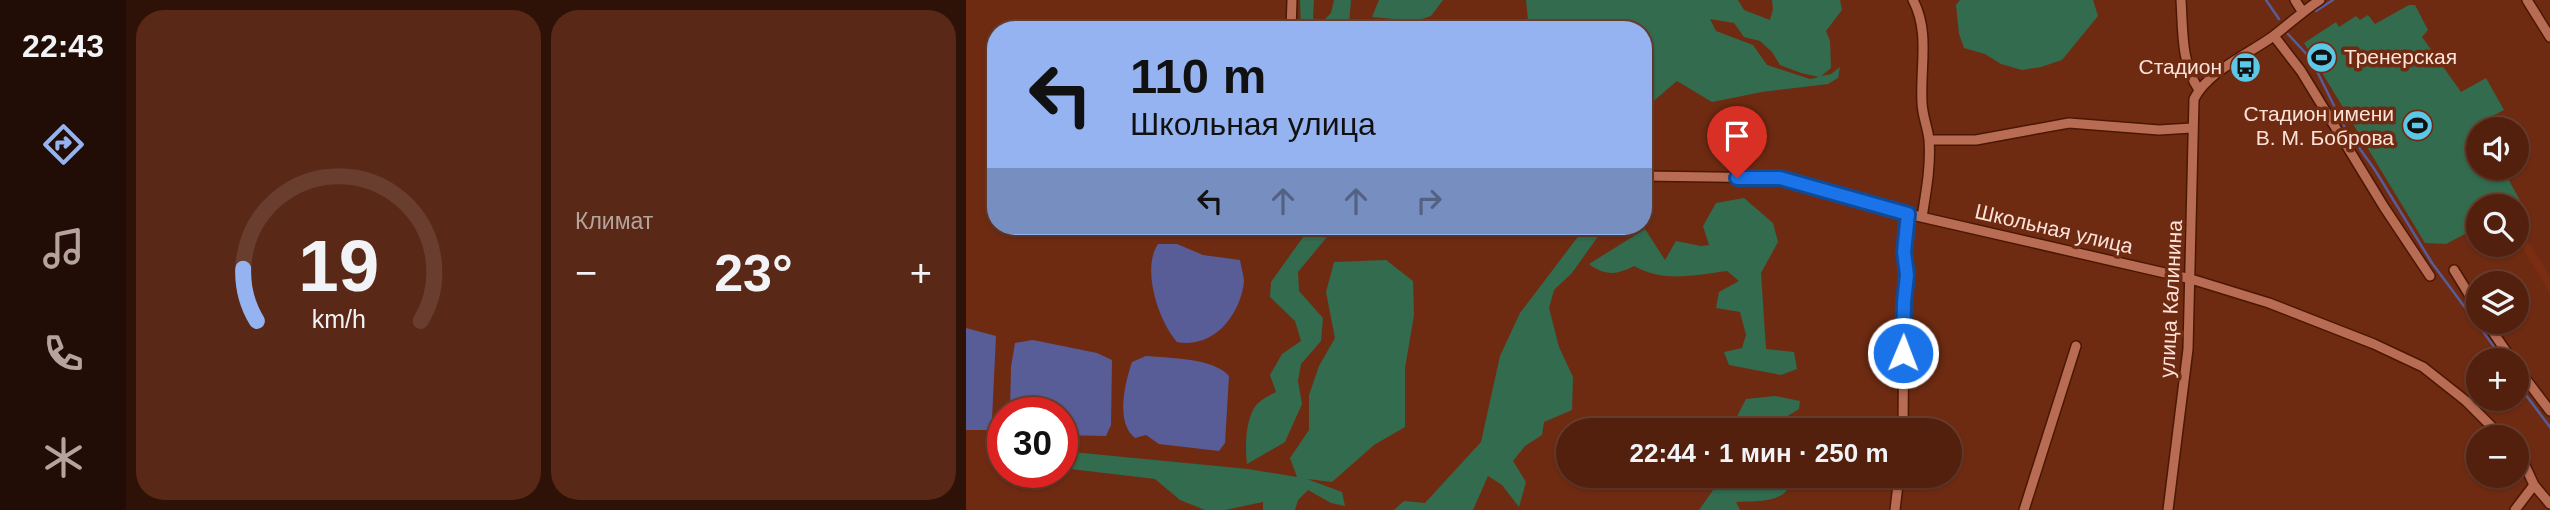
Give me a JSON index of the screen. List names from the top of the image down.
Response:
{
  "streets": {
    "street": ["Школьная улица", "улица Калинина"]
  },
  "crossings": [
    ["Школьная улица", "улица Калинина"]
  ],
  "places": {
    "sports": ["Тренерская", "Стадион имени В. М. Боброва"],
    "bus stop": ["Стадион"]
  },
  "page": {
    "tabs": "22:43",
    "tile": "Климат",
    "turn": ["110 m", "Школьная улица"],
    "map_buttons": ["+", "−"],
    "heat": ["−", "23°", "+"],
    "limit": "30",
    "trip": "22:44 · 1 мин · 250 m",
    "gauge": ["19", "km/h"]
  }
}
